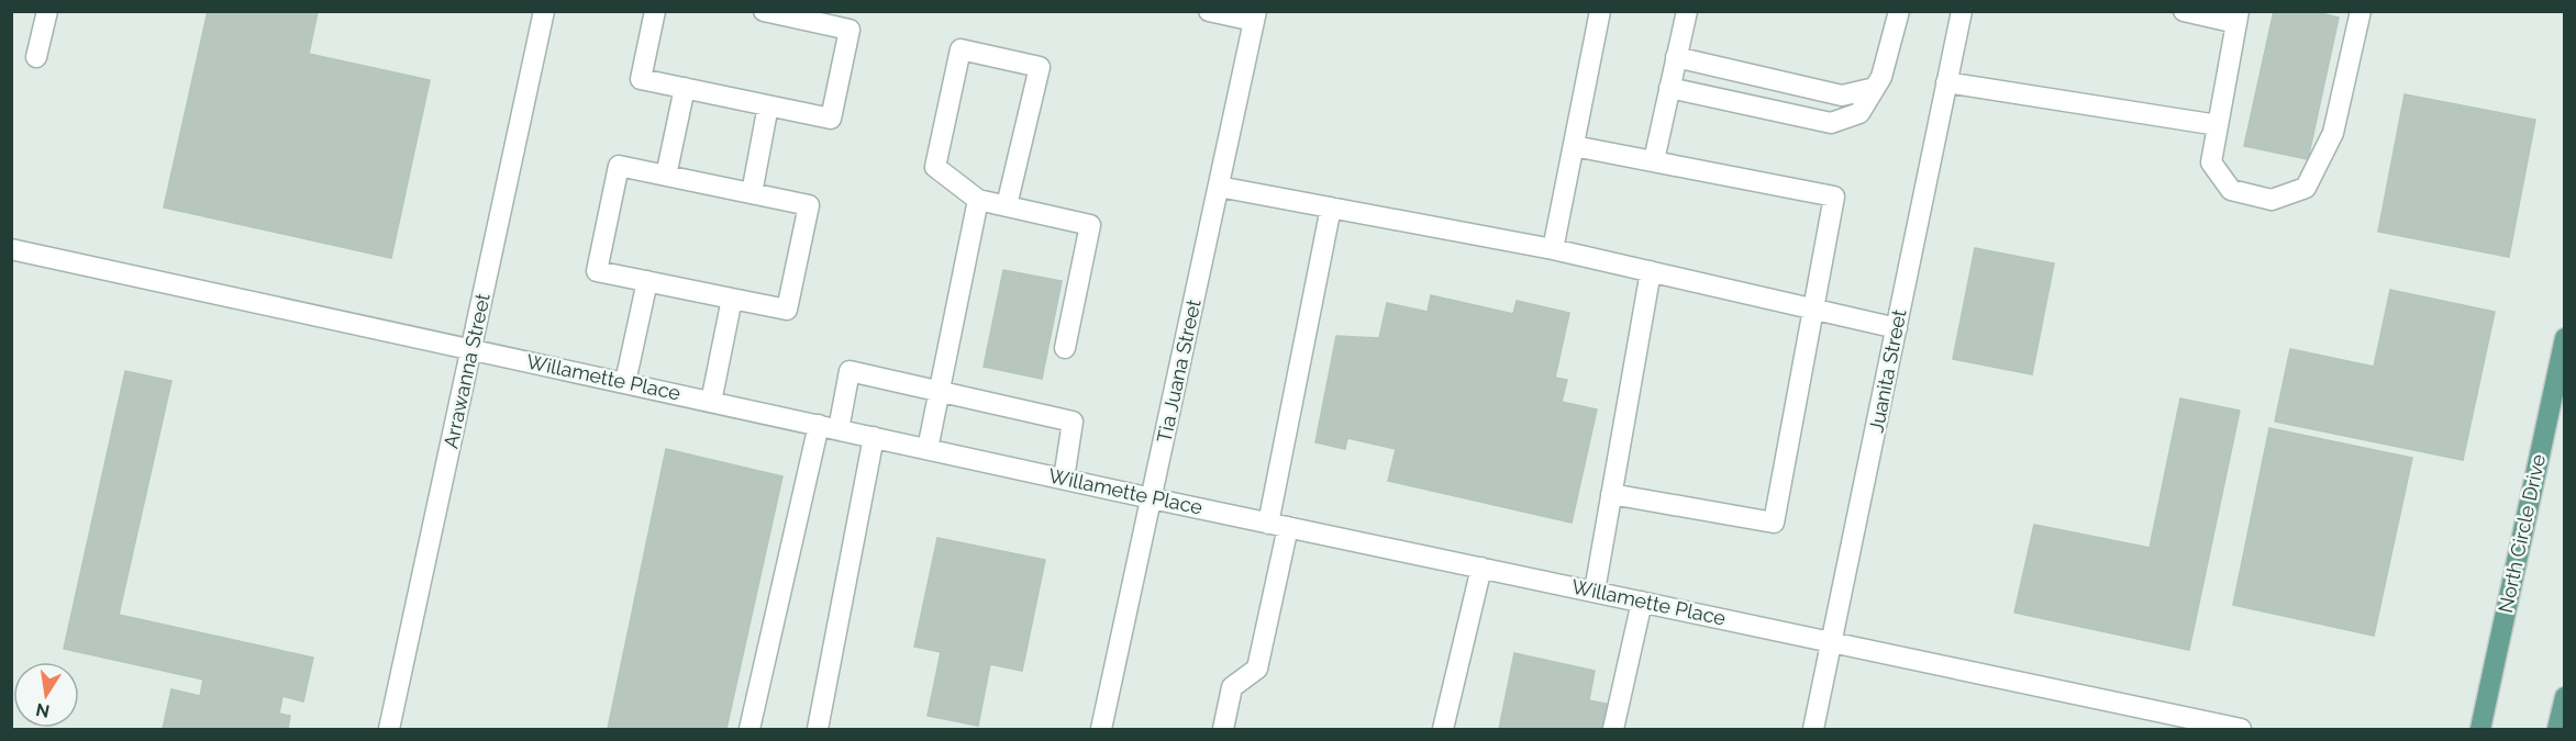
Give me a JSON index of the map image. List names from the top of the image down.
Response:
{
  "streets": {
    "main road": ["North Circle Drive"],
    "street": [
      "Arrawanna Street",
      "Tia Juana Street",
      "Juanita Street",
      "Willamette Place"
    ]
  },
  "crossings": [
    ["Arrawanna Street", "Willamette Place"],
    ["Tia Juana Street", "Willamette Place"],
    ["Juanita Street", "Willamette Place"]
  ],
  "north": "bottom"
}
